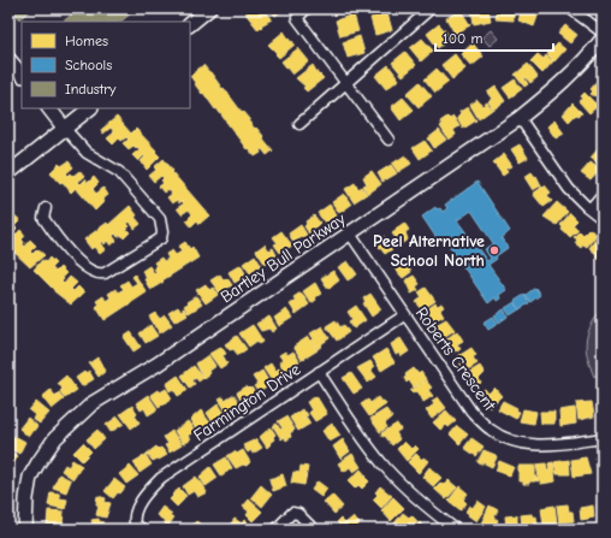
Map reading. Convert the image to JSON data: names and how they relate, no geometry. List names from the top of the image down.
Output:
{
  "streets": {
    "street": ["Bartley Bull Parkway", "Roberts Crescent", "Farmington Drive"]
  },
  "crossings": [
    ["Bartley Bull Parkway", "Roberts Crescent"],
    ["Roberts Crescent", "Farmington Drive"]
  ],
  "places": ["Peel Alternative School North"],
  "legend": ["Homes", "Schools", "Industry"],
  "scale_bar": "100 m"
}
